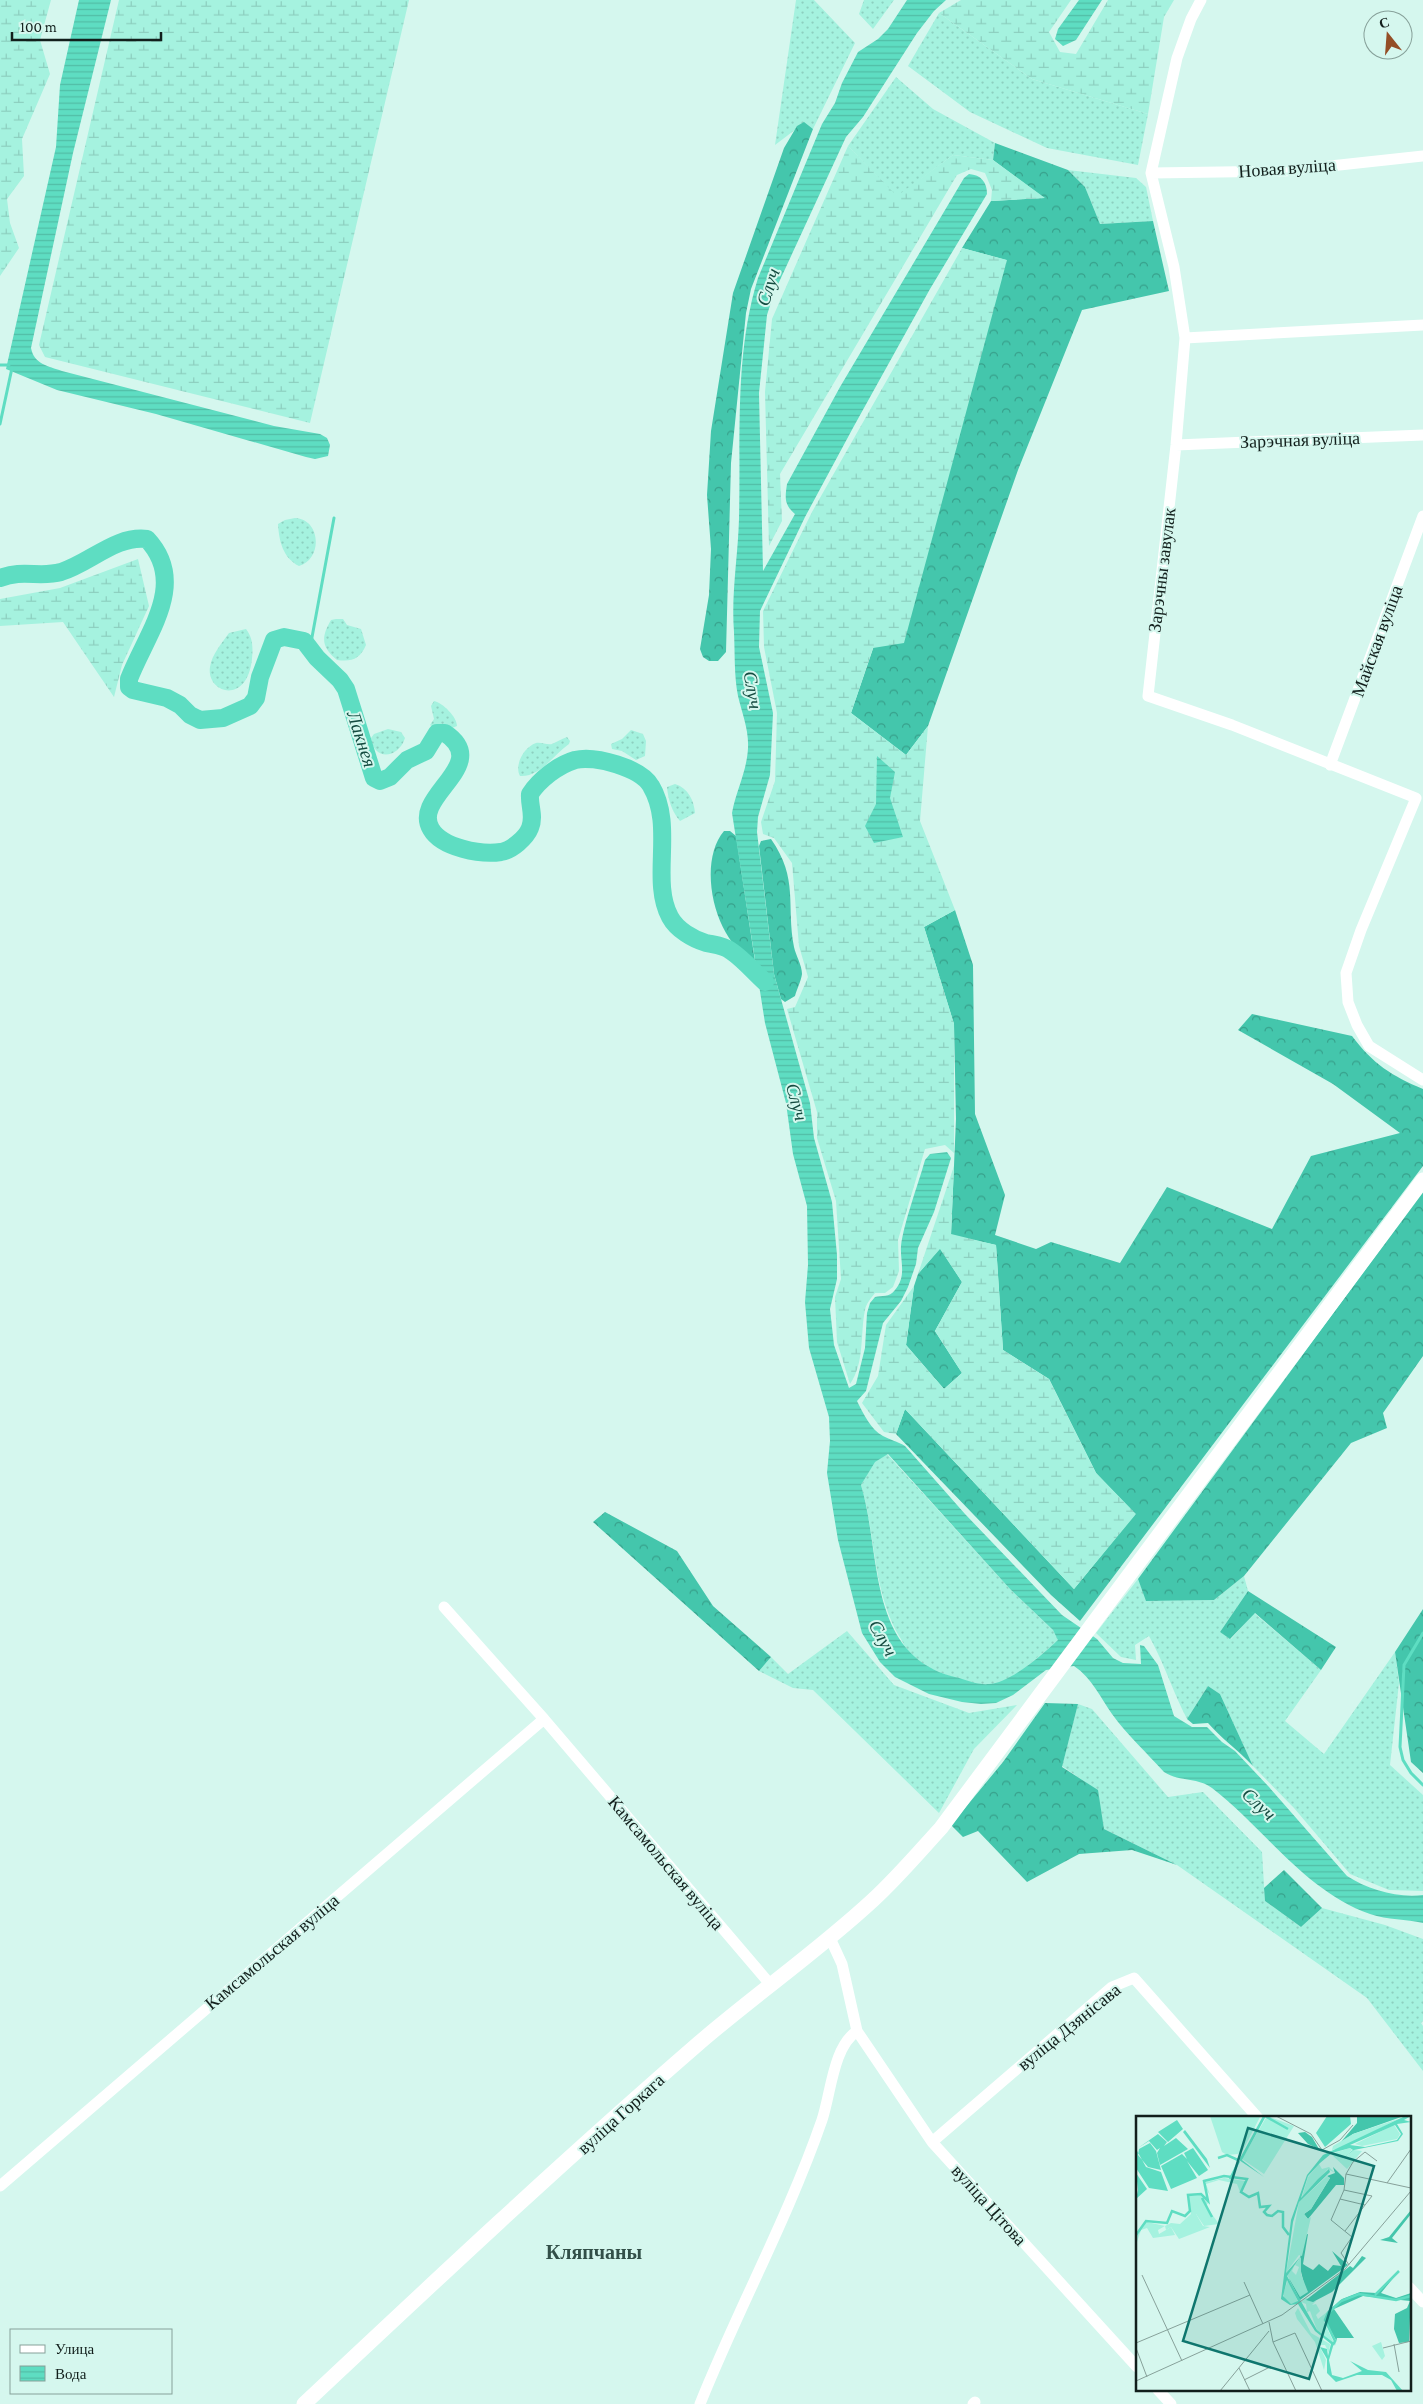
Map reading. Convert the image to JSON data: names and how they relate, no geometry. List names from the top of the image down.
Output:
{
  "streets": {
    "main road": ["вуліца Горкага"],
    "street": [
      "Новая вуліца",
      "Зарэчная вуліца",
      "Зарэчны завулак",
      "Майская вуліца",
      "Камсамольская вуліца",
      "вуліца Дзянісава",
      "вуліца Цітова"
    ]
  },
  "crossings": [
    ["Новая вуліца", "Зарэчны завулак"],
    ["Зарэчная вуліца", "Зарэчны завулак"],
    ["Зарэчны завулак", "Майская вуліца"],
    ["Камсамольская вуліца", "вуліца Горкага"],
    ["вуліца Дзянісава", "вуліца Цітова"],
    ["вуліца Горкага", "вуліца Цітова"]
  ],
  "districts": ["Кляпчаны"],
  "water": ["Случ", "Лакнея"],
  "legend": ["Улица", "Вода"],
  "scale_bar": "100 m",
  "north": "top"
}
